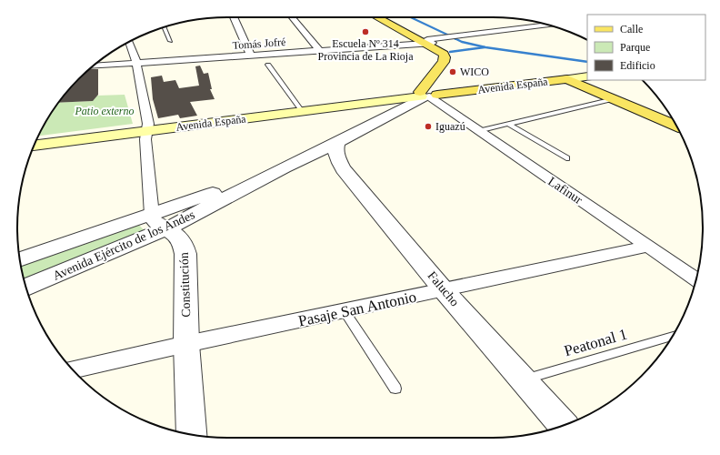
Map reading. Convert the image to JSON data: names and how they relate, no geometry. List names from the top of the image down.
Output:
{
  "streets": {
    "main road": ["Avenida España"],
    "street": [
      "Tomás Jofré",
      "Lafinur",
      "Avenida Ejército de los Andes",
      "Constitución",
      "Falucho",
      "Pasaje San Antonio"
    ],
    "lane": ["Peatonal 1"]
  },
  "crossings": [
    ["Avenida España", "Lafinur"],
    ["Avenida España", "Avenida Ejército de los Andes"],
    ["Lafinur", "Avenida Ejército de los Andes"],
    ["Lafinur", "Pasaje San Antonio"],
    ["Avenida Ejército de los Andes", "Constitución"],
    ["Avenida Ejército de los Andes", "Falucho"],
    ["Constitución", "Pasaje San Antonio"],
    ["Falucho", "Pasaje San Antonio"],
    ["Falucho", "Peatonal 1"]
  ],
  "parks": ["Patio externo"],
  "places": ["Escuela Nº 314 Provincia de La Rioja", "WICO", "Iguazú"],
  "legend": ["Calle", "Parque", "Edificio"]
}
